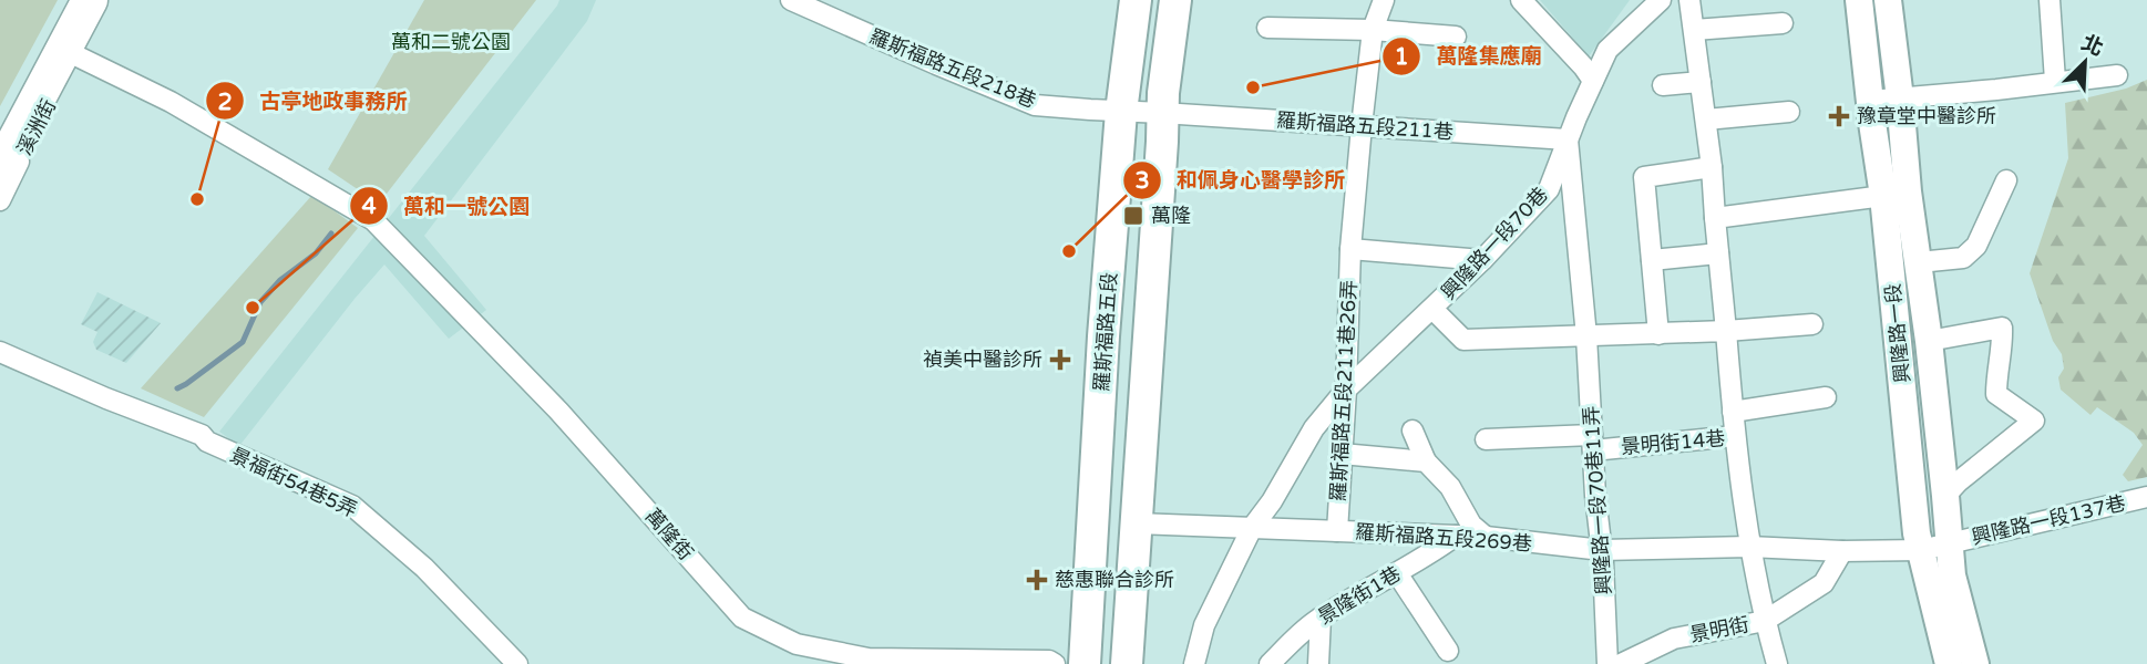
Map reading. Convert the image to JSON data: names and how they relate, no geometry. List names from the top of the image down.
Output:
{
  "streets": {
    "main road": ["羅斯福路五段", "興隆路一段"],
    "street": [
      "羅斯福路五段218巷",
      "羅斯福路五段211巷",
      "溪洲街",
      "興隆路一段70巷",
      "羅斯福路五段211巷26弄",
      "景明街14巷",
      "景福街54巷5弄",
      "興隆路一段70巷11弄",
      "興隆路一段137巷",
      "萬隆街",
      "羅斯福路五段269巷",
      "景隆街1巷",
      "景明街"
    ]
  },
  "crossings": [
    ["羅斯福路五段218巷", "羅斯福路五段211巷"],
    ["羅斯福路五段218巷", "羅斯福路五段"],
    ["羅斯福路五段211巷", "興隆路一段70巷"],
    ["羅斯福路五段211巷", "羅斯福路五段211巷26弄"],
    ["羅斯福路五段211巷", "興隆路一段70巷11弄"],
    ["溪洲街", "萬隆街"],
    ["興隆路一段70巷", "羅斯福路五段211巷26弄"],
    ["興隆路一段70巷", "興隆路一段70巷11弄"],
    ["興隆路一段70巷", "羅斯福路五段269巷"],
    ["興隆路一段", "興隆路一段137巷"],
    ["羅斯福路五段211巷26弄", "羅斯福路五段269巷"],
    ["景明街14巷", "興隆路一段70巷11弄"],
    ["景明街14巷", "羅斯福路五段269巷"],
    ["景明街14巷", "景明街"],
    ["興隆路一段70巷11弄", "羅斯福路五段269巷"],
    ["羅斯福路五段269巷", "景隆街1巷"]
  ],
  "parks": ["萬和二號公園"],
  "places": {
    "other": [
      "萬隆集應廟",
      "古亭地政事務所",
      "和佩身心醫學診所",
      "萬和一號公園"
    ],
    "health": ["豫章堂中醫診所", "禎美中醫診所", "慈惠聯合診所"],
    "transit": ["萬隆"]
  },
  "north": "top right"
}
